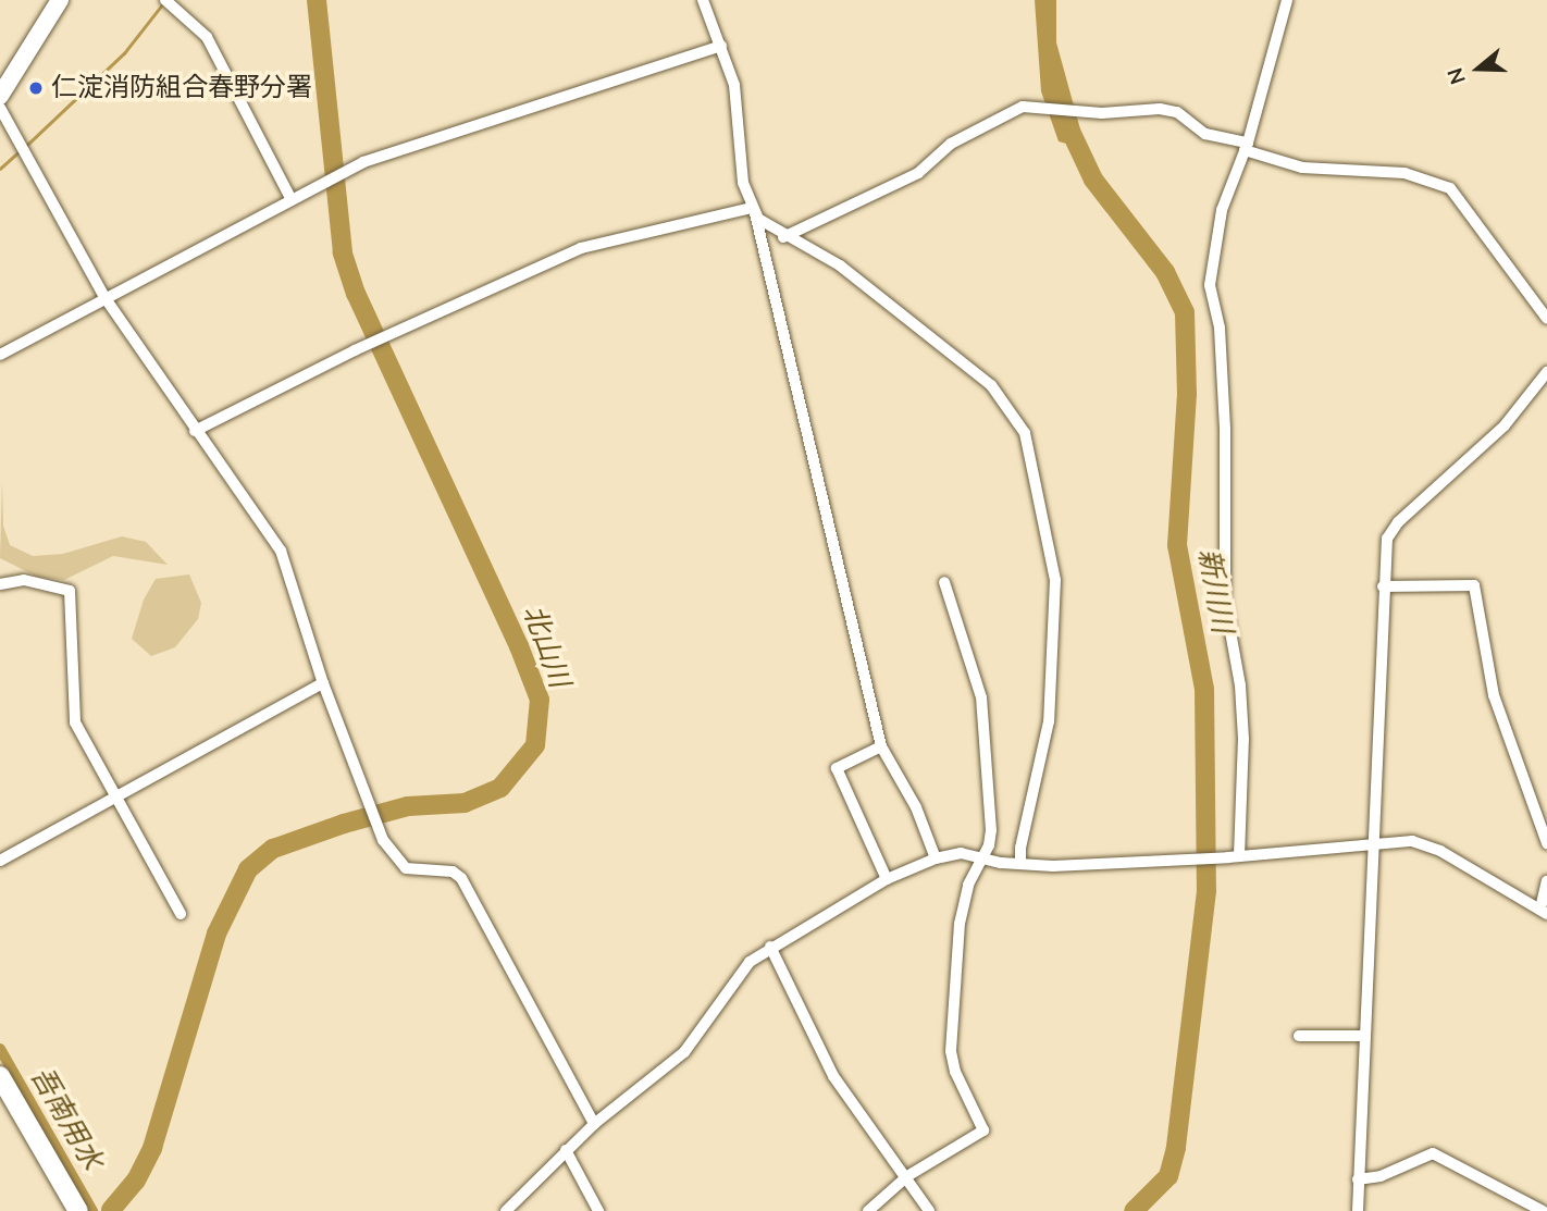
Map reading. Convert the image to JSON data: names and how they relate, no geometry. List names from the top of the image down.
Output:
{
  "water": ["新川川", "北山川", "吾南用水"],
  "places": ["仁淀消防組合春野分署"],
  "north": "left"
}
